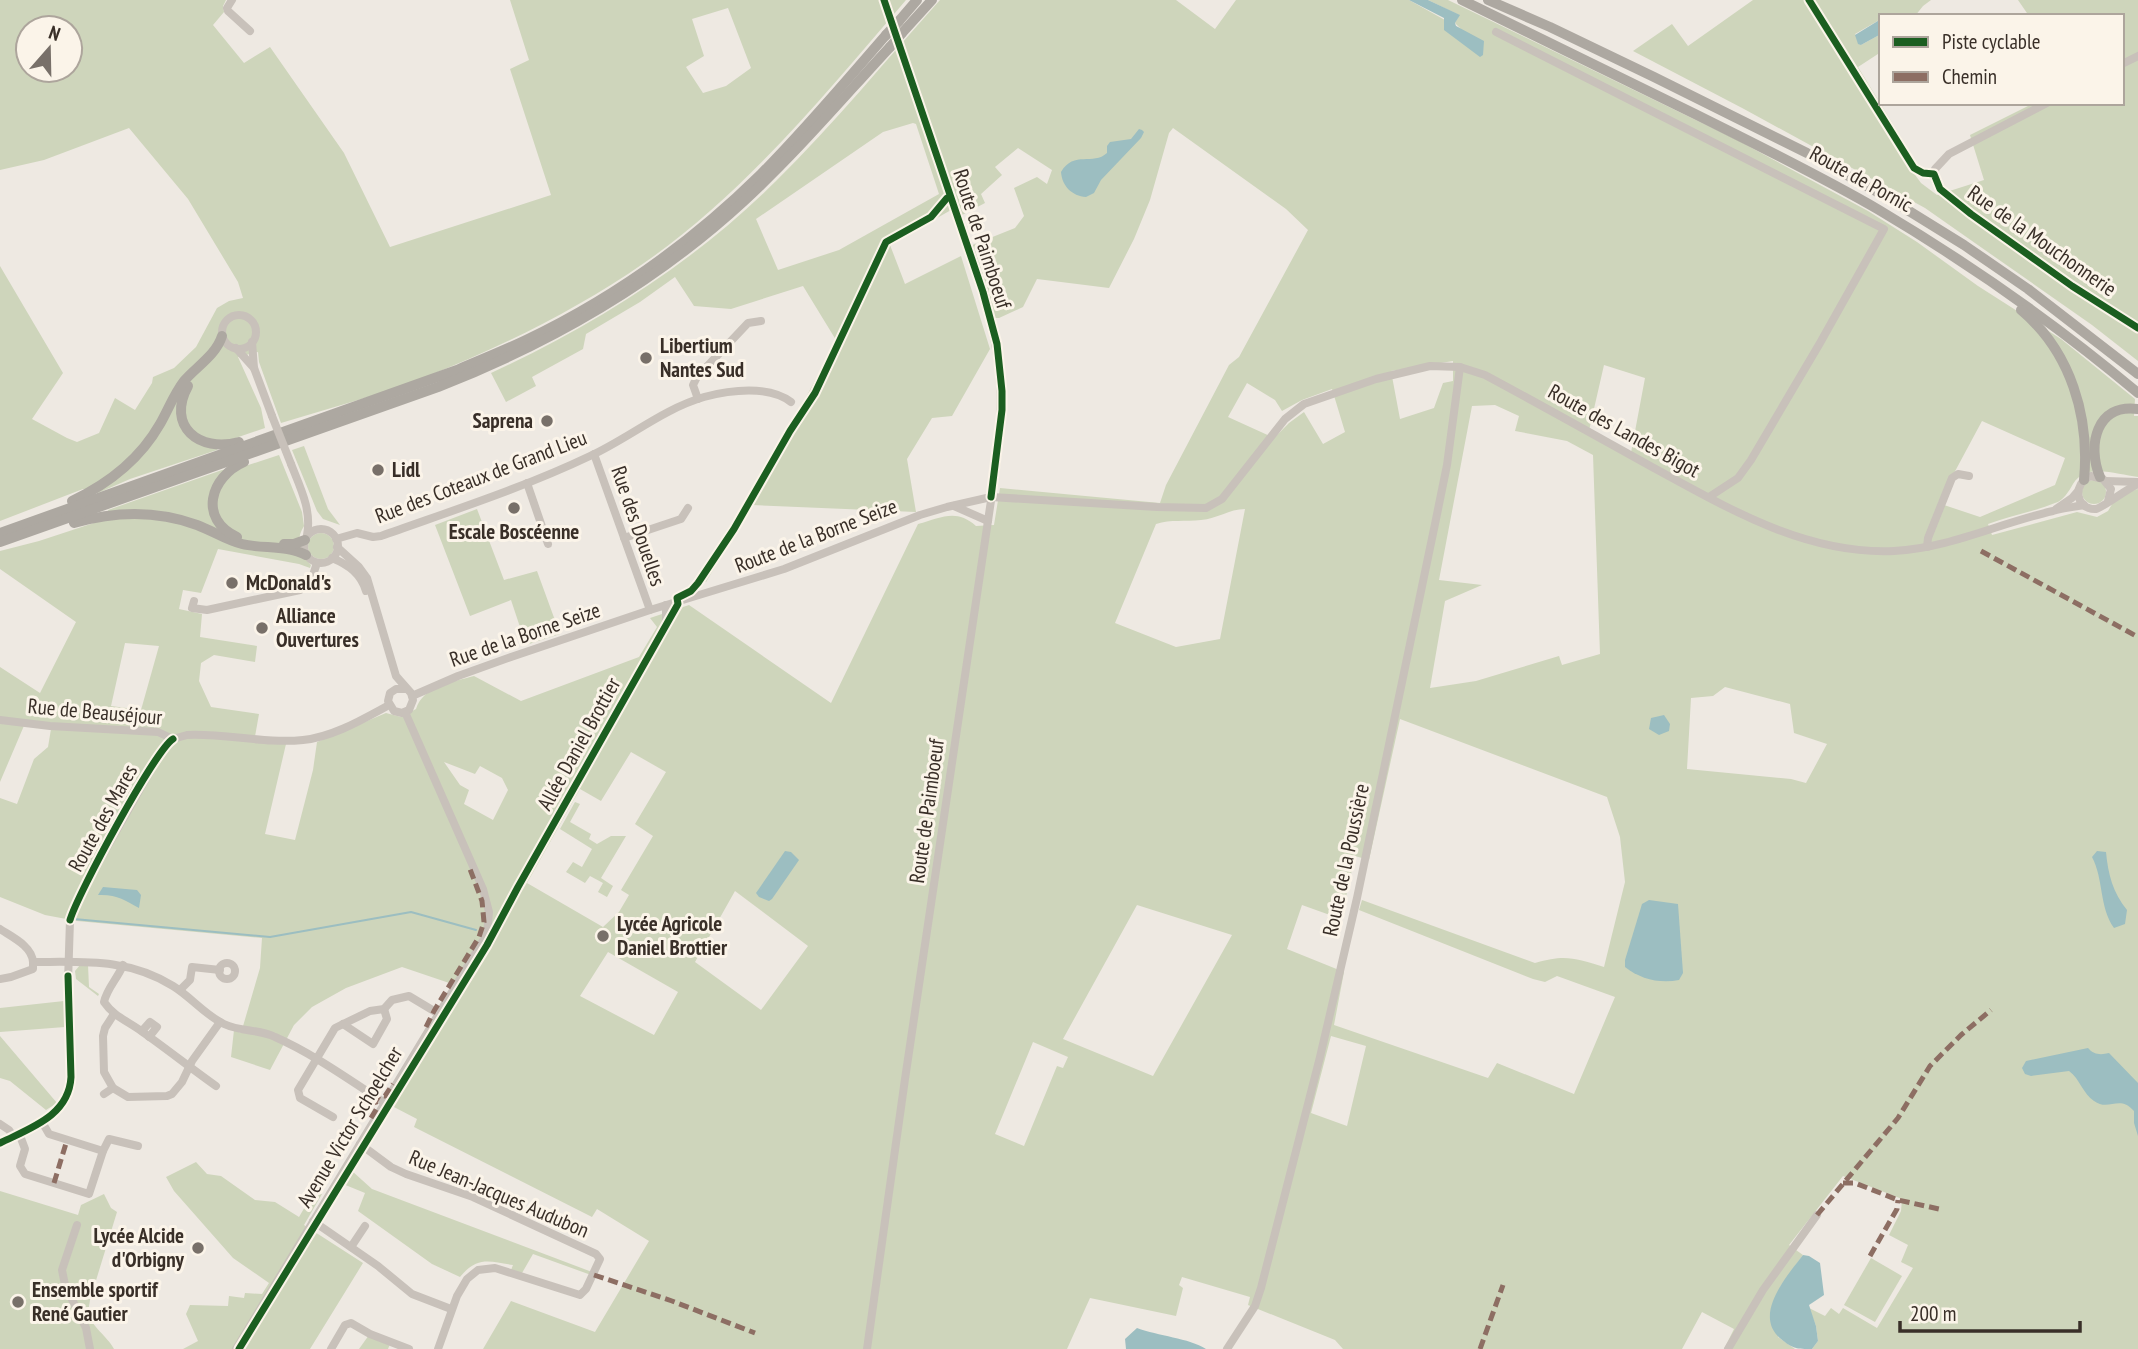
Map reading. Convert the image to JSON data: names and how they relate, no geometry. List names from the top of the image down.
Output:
{
  "streets": {
    "highway": ["Route de Pornic"],
    "street": [
      "Route de Paimboeuf",
      "Rue de la Mouchonnerie",
      "Route des Landes Bigot",
      "Rue des Coteaux de Grand Lieu",
      "Rue des Douelles",
      "Route de la Borne Seize",
      "Rue de la Borne Seize",
      "Rue de Beauséjour",
      "Allée Daniel Brottier",
      "Route des Mares",
      "Route de la Poussière",
      "Avenue Victor Schoelcher",
      "Rue Jean-Jacques Audubon"
    ]
  },
  "crossings": [
    ["Route de Paimboeuf", "Route des Landes Bigot"],
    ["Route des Landes Bigot", "Route de la Poussière"],
    ["Rue des Coteaux de Grand Lieu", "Rue des Douelles"],
    ["Rue des Douelles", "Route de la Borne Seize"],
    ["Rue des Douelles", "Rue de la Borne Seize"],
    ["Route de la Borne Seize", "Rue de la Borne Seize"],
    ["Route de la Borne Seize", "Allée Daniel Brottier"],
    ["Rue de la Borne Seize", "Rue de Beauséjour"],
    ["Rue de la Borne Seize", "Avenue Victor Schoelcher"],
    ["Rue de Beauséjour", "Route des Mares"],
    ["Rue de Beauséjour", "Avenue Victor Schoelcher"],
    ["Avenue Victor Schoelcher", "Rue Jean-Jacques Audubon"]
  ],
  "places": [
    "Libertium Nantes Sud",
    "Saprena",
    "Lidl",
    "Escale Boscéenne",
    "McDonald's",
    "Alliance Ouvertures",
    "Lycée Agricole Daniel Brottier",
    "Lycée Alcide d'Orbigny",
    "Ensemble sportif René Gautier"
  ],
  "legend": ["Piste cyclable", "Chemin"],
  "scale_bar": "200 m",
  "north": "top"
}
